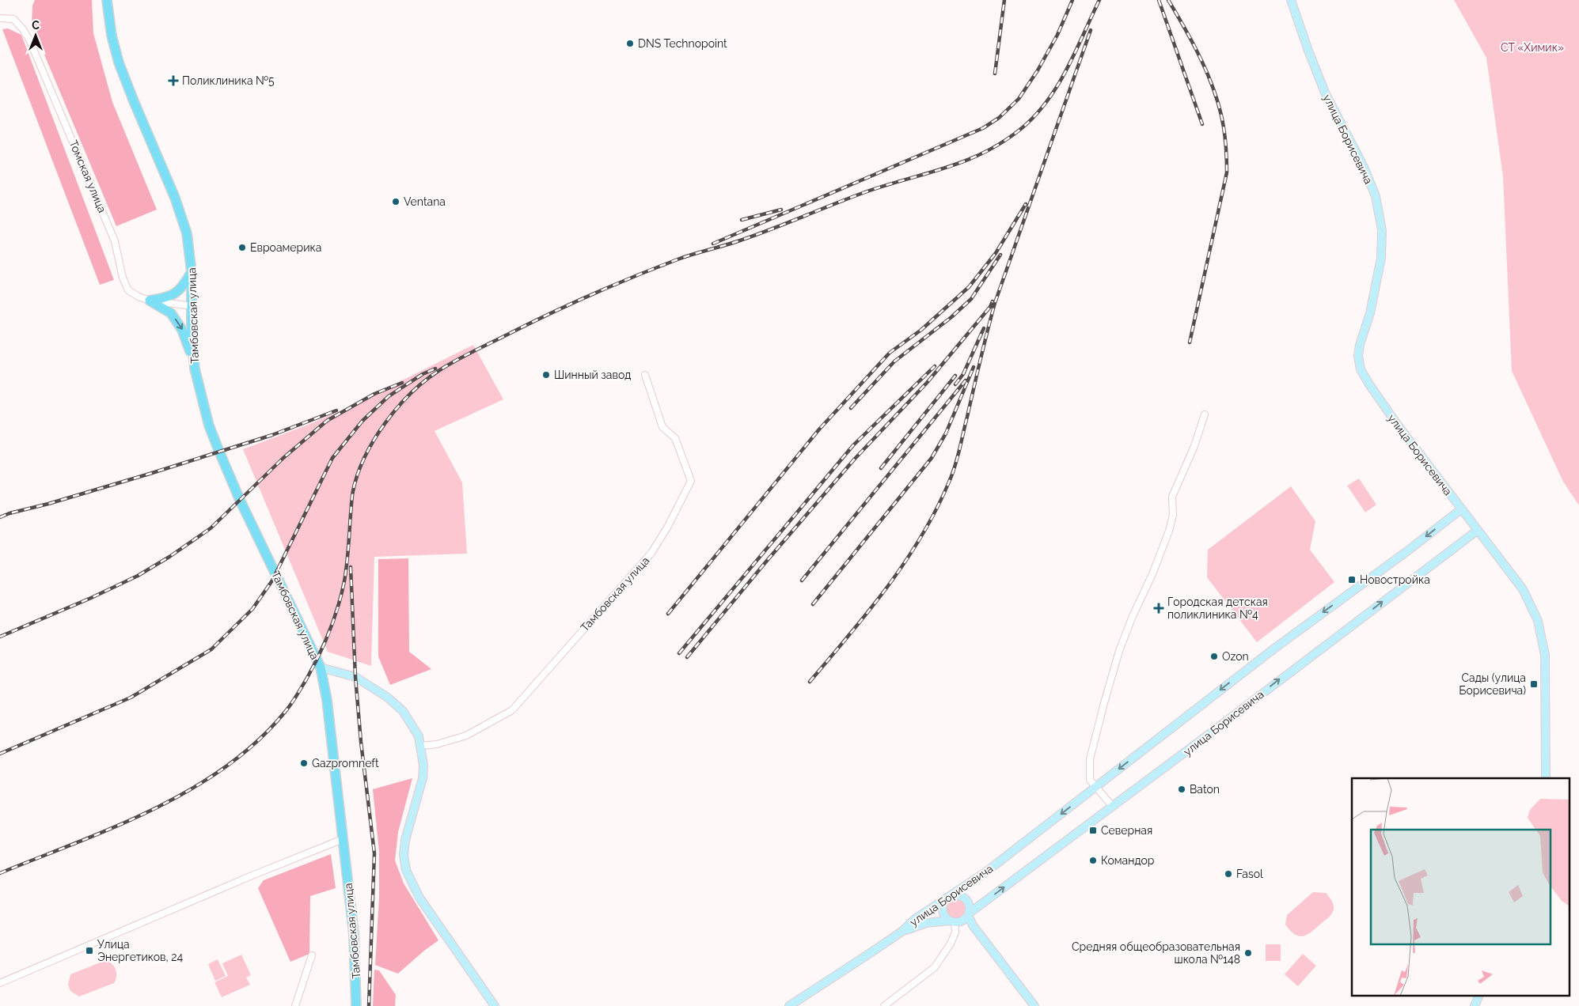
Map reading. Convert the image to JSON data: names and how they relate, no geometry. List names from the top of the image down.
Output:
{
  "streets": {
    "main road": ["Тамбовская улица"],
    "street": ["улица Борисевича", "Томская улица"]
  },
  "crossings": [
    ["Томская улица", "Тамбовская улица"]
  ],
  "parks": ["СТ «Химик»"],
  "places": {
    "other": [
      "DNS Technopoint",
      "Ventana",
      "Евроамерика",
      "Шинный завод",
      "Ozon",
      "Gazpromneft",
      "Baton",
      "Командор",
      "Fasol",
      "Средняя общеобразовательная школа №148"
    ],
    "health": ["Поликлиника №5", "Городская детская поликлиника №4"],
    "transit": [
      "Новостройка",
      "Сады (улица Борисевича)",
      "Северная",
      "Улица Энергетиков, 24"
    ]
  },
  "north": "top"
}
